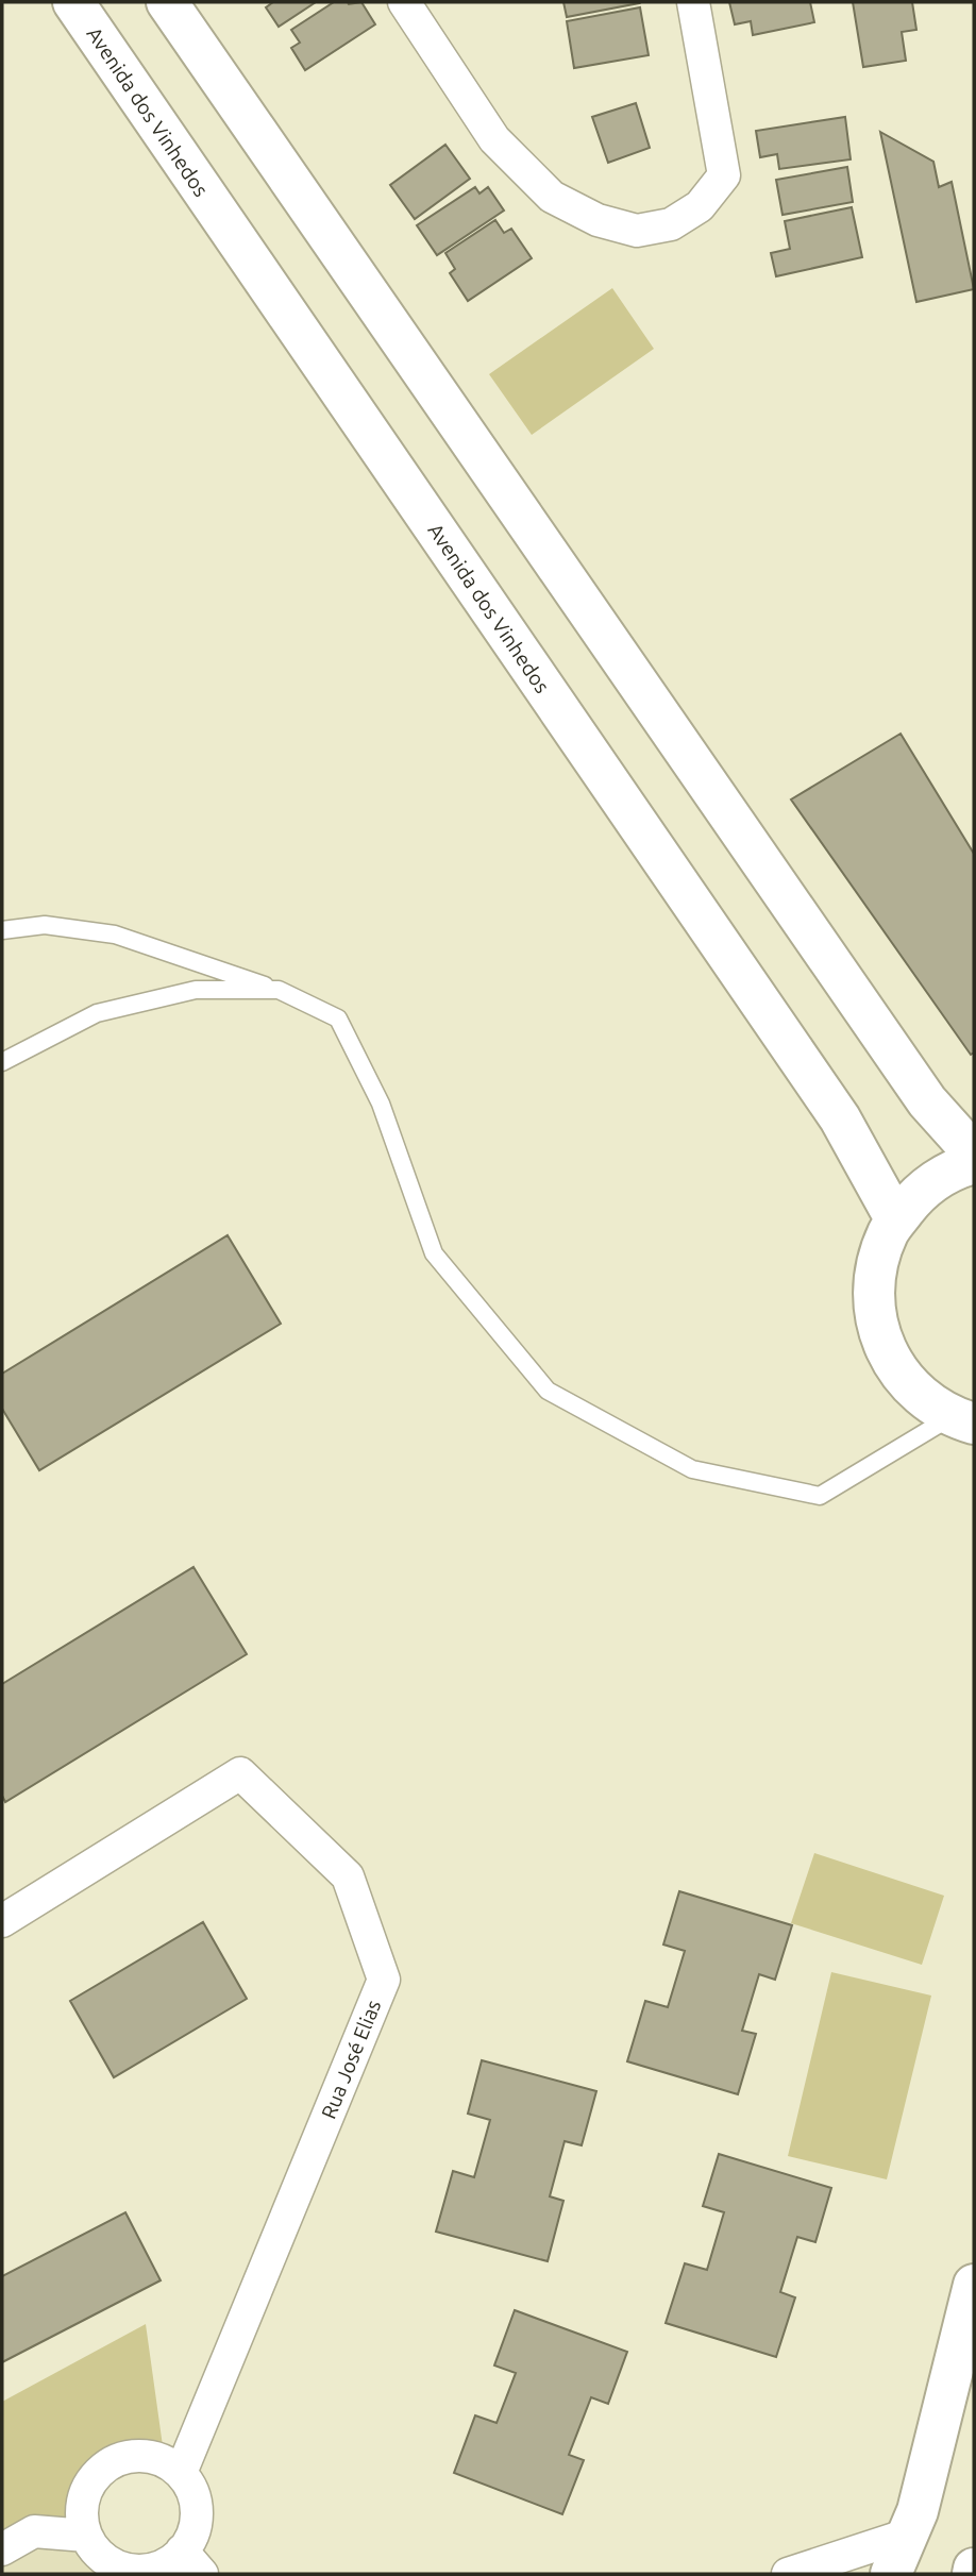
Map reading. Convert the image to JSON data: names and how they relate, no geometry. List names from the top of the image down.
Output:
{
  "streets": {
    "main road": ["Avenida dos Vinhedos"],
    "street": ["Rua José Elias"]
  }
}
